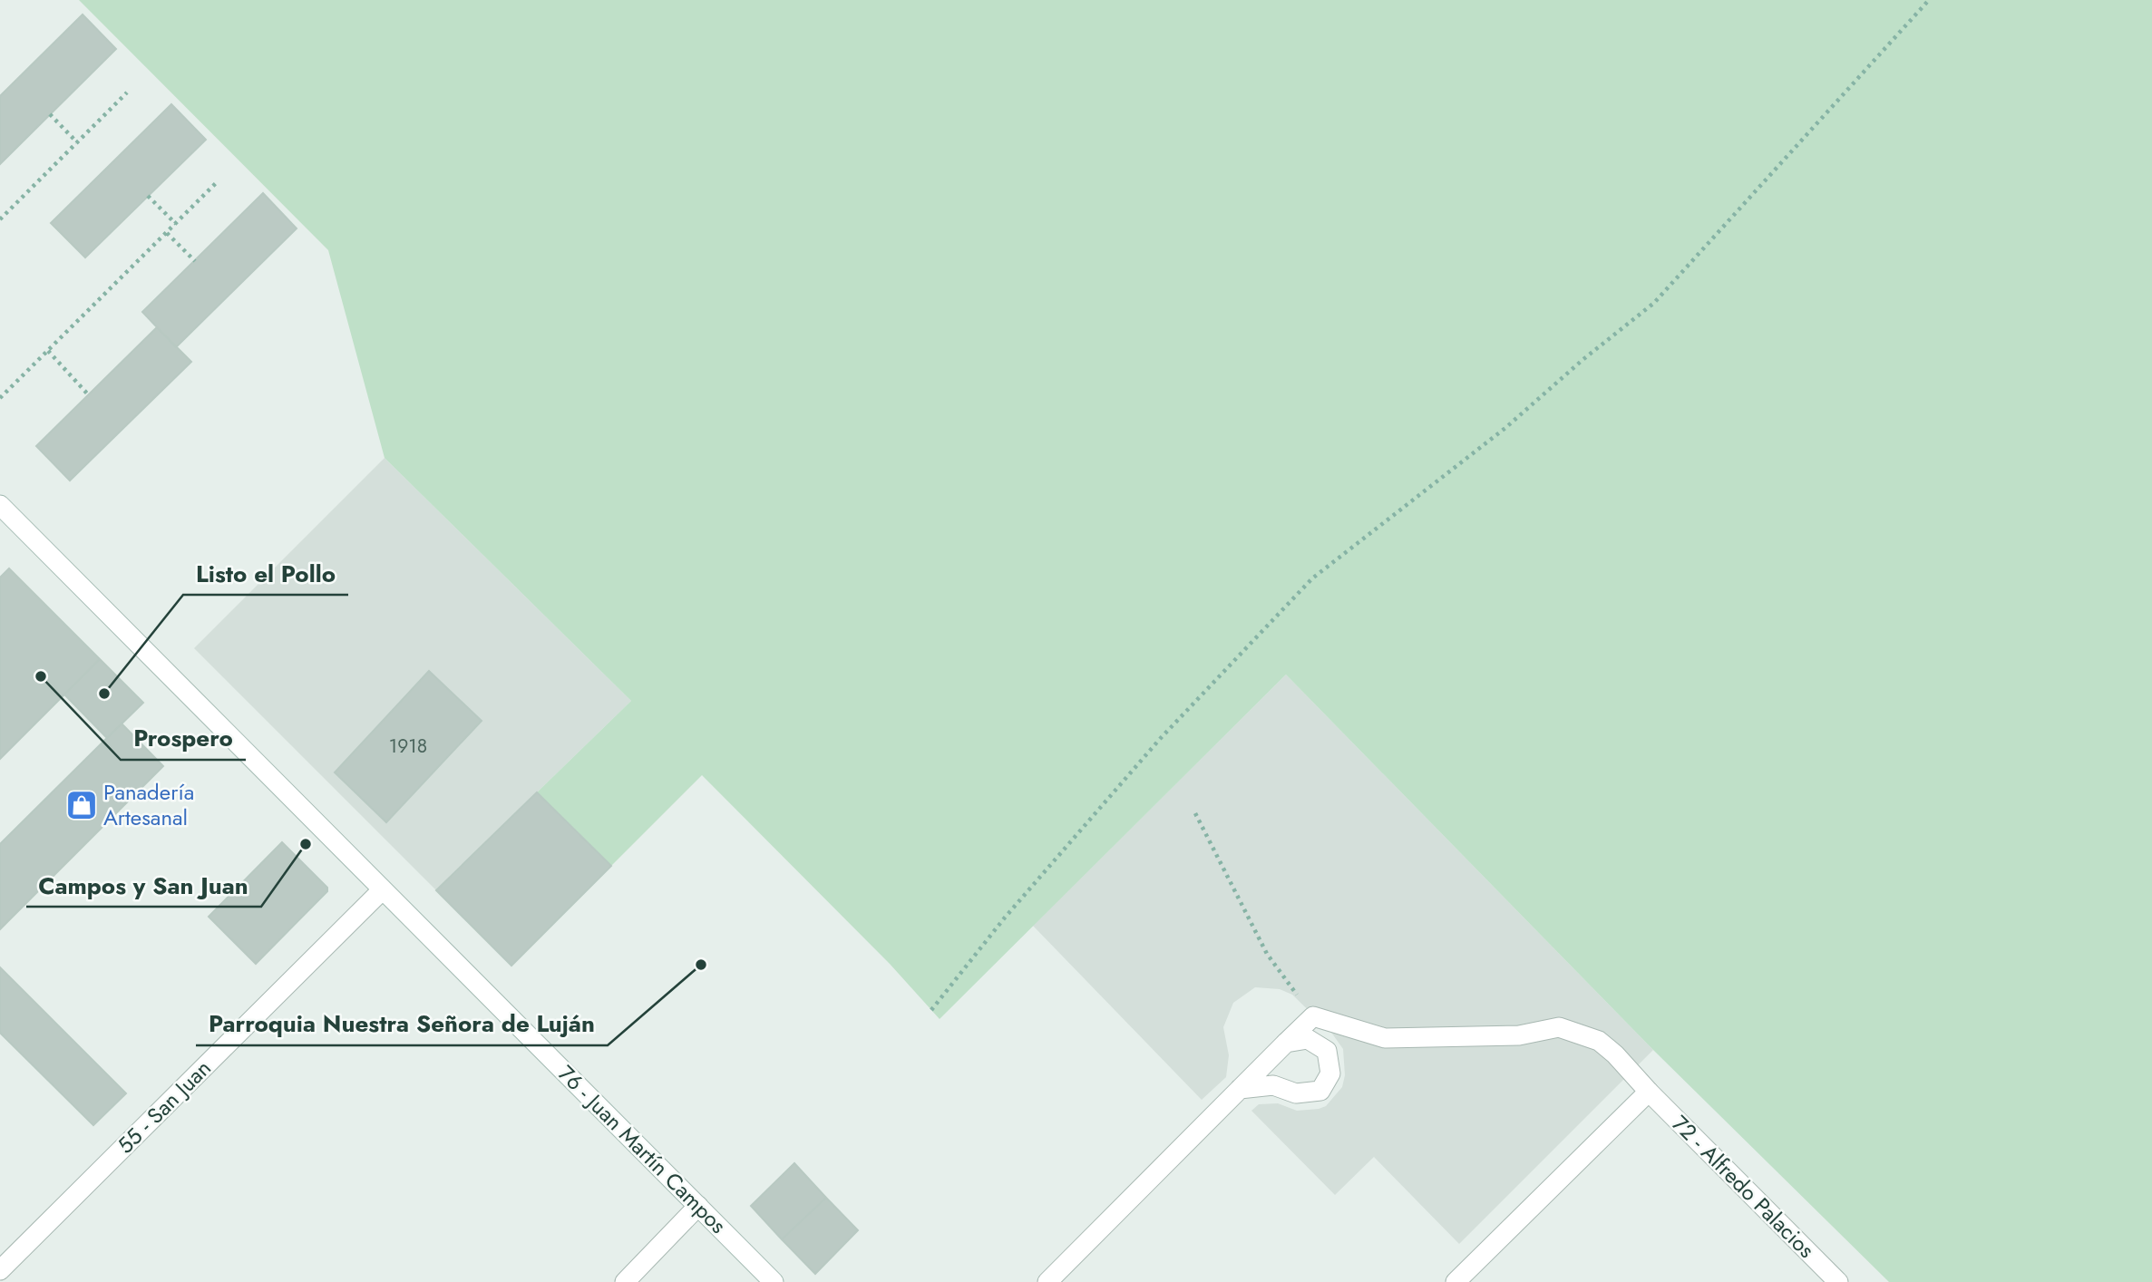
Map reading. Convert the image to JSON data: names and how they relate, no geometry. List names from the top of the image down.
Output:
{
  "streets": {
    "street": ["55 - San Juan", "76 - Juan Martín Campos", "72 - Alfredo Palacios"]
  },
  "crossings": [
    ["55 - San Juan", "76 - Juan Martín Campos"]
  ],
  "places": {
    "other": [
      "Prospero",
      "Listo el Pollo",
      "Campos y San Juan",
      "Parroquia Nuestra Señora de Luján"
    ],
    "shop": ["Panadería Artesanal"]
  },
  "house_numbers": ["1918"]
}
